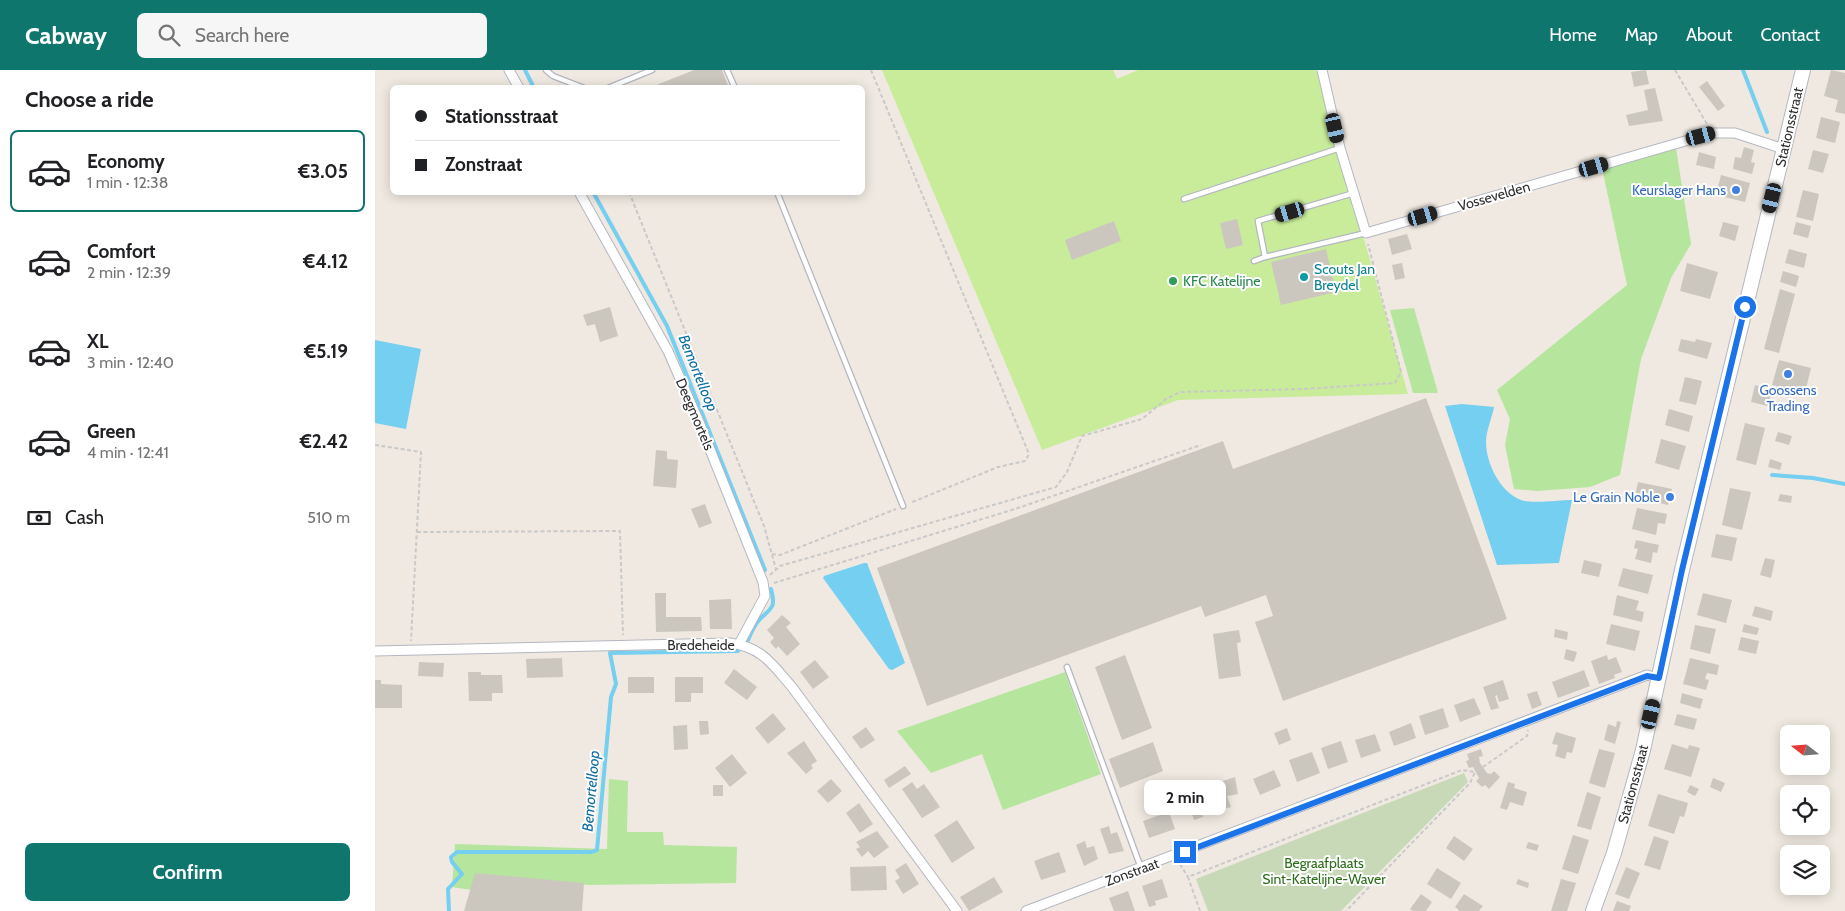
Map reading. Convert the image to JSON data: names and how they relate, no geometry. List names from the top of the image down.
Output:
{
  "streets": {
    "street": [
      "Stationsstraat",
      "Vossevelden",
      "Deegmortels",
      "Bredeheide",
      "Zonstraat"
    ]
  },
  "crossings": [
    ["Stationsstraat", "Vossevelden"],
    ["Stationsstraat", "Zonstraat"]
  ],
  "water": ["Bemortelloop"],
  "parks": ["Begraafplaats Sint-Katelijne-Waver"],
  "places": [
    "Keurslager Hans",
    "Scouts Jan Breydel",
    "KFC Katelijne",
    "Goossens Trading",
    "Le Grain Noble"
  ],
  "north": "left",
  "page": {
    "header": "Cabway",
    "search": "Search here",
    "nav": [
      "Home",
      "Map",
      "About",
      "Contact"
    ],
    "heading": "Choose a ride",
    "banner": ["Stationsstraat", "Zonstraat"],
    "list": [
      {
        "name": "Economy",
        "note": "1 min · 12:38",
        "value": "€3.05"
      },
      {
        "name": "Comfort",
        "note": "2 min · 12:39",
        "value": "€4.12"
      },
      {
        "name": "XL",
        "note": "3 min · 12:40",
        "value": "€5.19"
      },
      {
        "name": "Green",
        "note": "4 min · 12:41",
        "value": "€2.42"
      }
    ],
    "pay": ["Cash", "510 m"],
    "bubble": "2 min",
    "buttons": "Confirm"
  }
}
